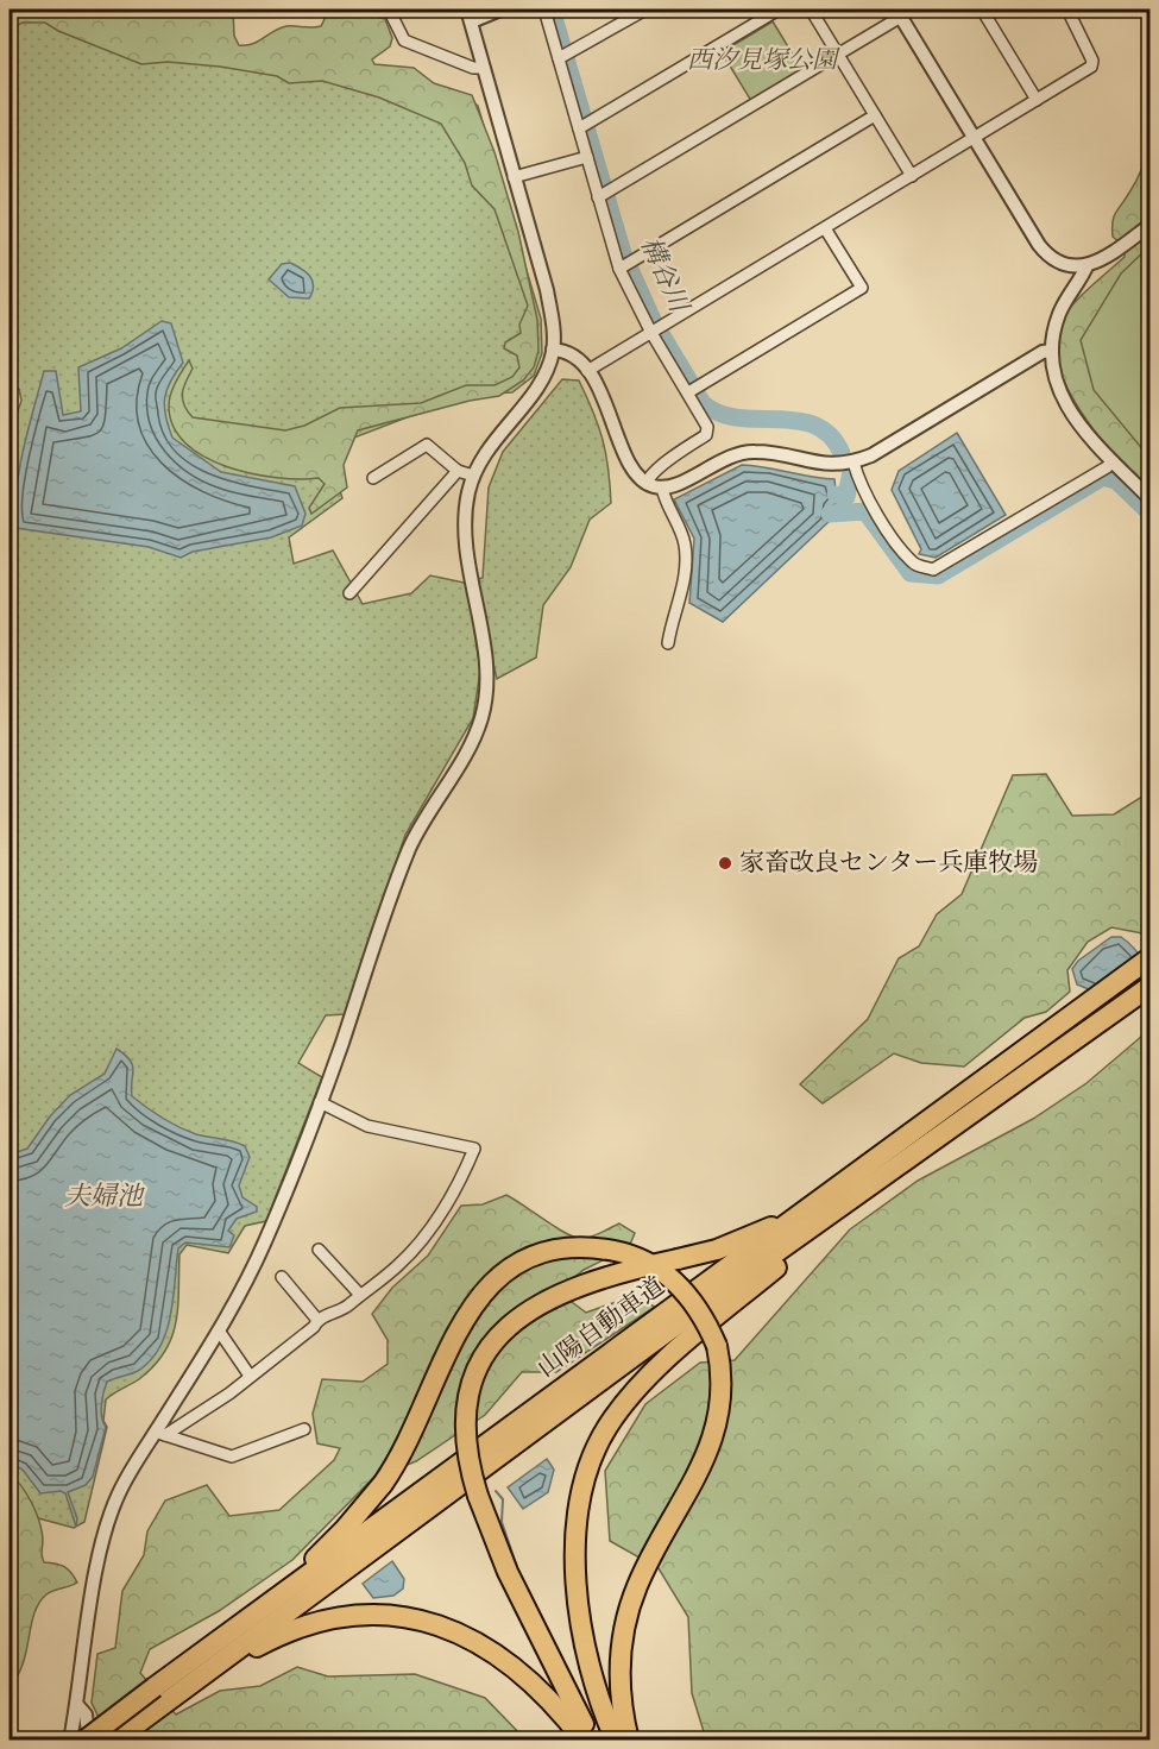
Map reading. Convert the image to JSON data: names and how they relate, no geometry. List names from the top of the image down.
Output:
{
  "streets": {
    "highway": ["山陽自動車道"]
  },
  "water": ["構谷川", "夫婦池"],
  "parks": ["西汐見塚公園"],
  "places": ["家畜改良センター兵庫牧場"]
}
